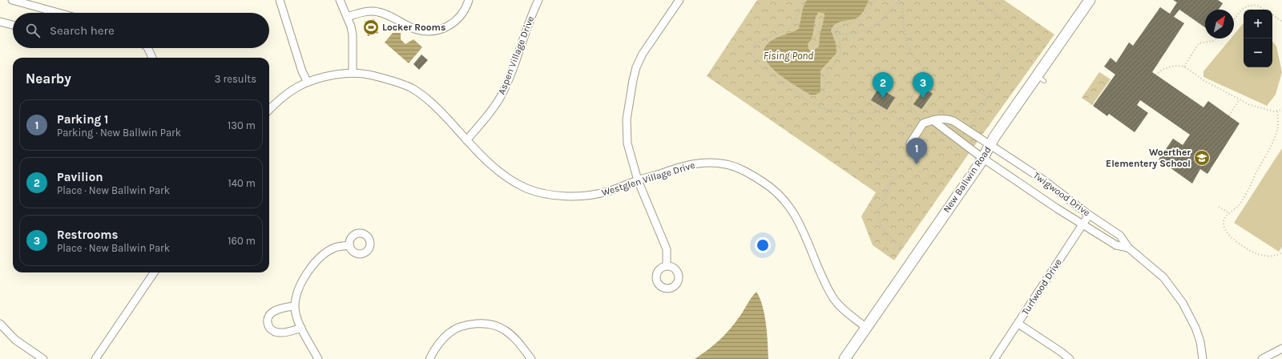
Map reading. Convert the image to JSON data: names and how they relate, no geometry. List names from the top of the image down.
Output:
{
  "streets": {
    "main road": ["New Ballwin Road"],
    "street": [
      "Aspen Village Drive",
      "Westglen Village Drive",
      "Twigwood Drive",
      "Turfwood Drive"
    ]
  },
  "crossings": [
    ["Aspen Village Drive", "Westglen Village Drive"],
    ["Westglen Village Drive", "New Ballwin Road"],
    ["New Ballwin Road", "Twigwood Drive"],
    ["Twigwood Drive", "Turfwood Drive"]
  ],
  "water": ["Fising Pond"],
  "places": {
    "sports": ["Locker Rooms"],
    "school or university": ["Woerther Elementery School"]
  },
  "north": "top right",
  "page": {
    "map_buttons": ["+", "−"],
    "search": "Search here",
    "heading": ["Nearby", "3 results"],
    "pins": ["2", "3", "1"],
    "list": [
      {
        "mark": "1",
        "name": "Parking 1",
        "note": "Parking · New Ballwin Park",
        "value": "130 m"
      },
      {
        "mark": "2",
        "name": "Pavilion",
        "note": "Place · New Ballwin Park",
        "value": "140 m"
      },
      {
        "mark": "3",
        "name": "Restrooms",
        "note": "Place · New Ballwin Park",
        "value": "160 m"
      }
    ]
  }
}
